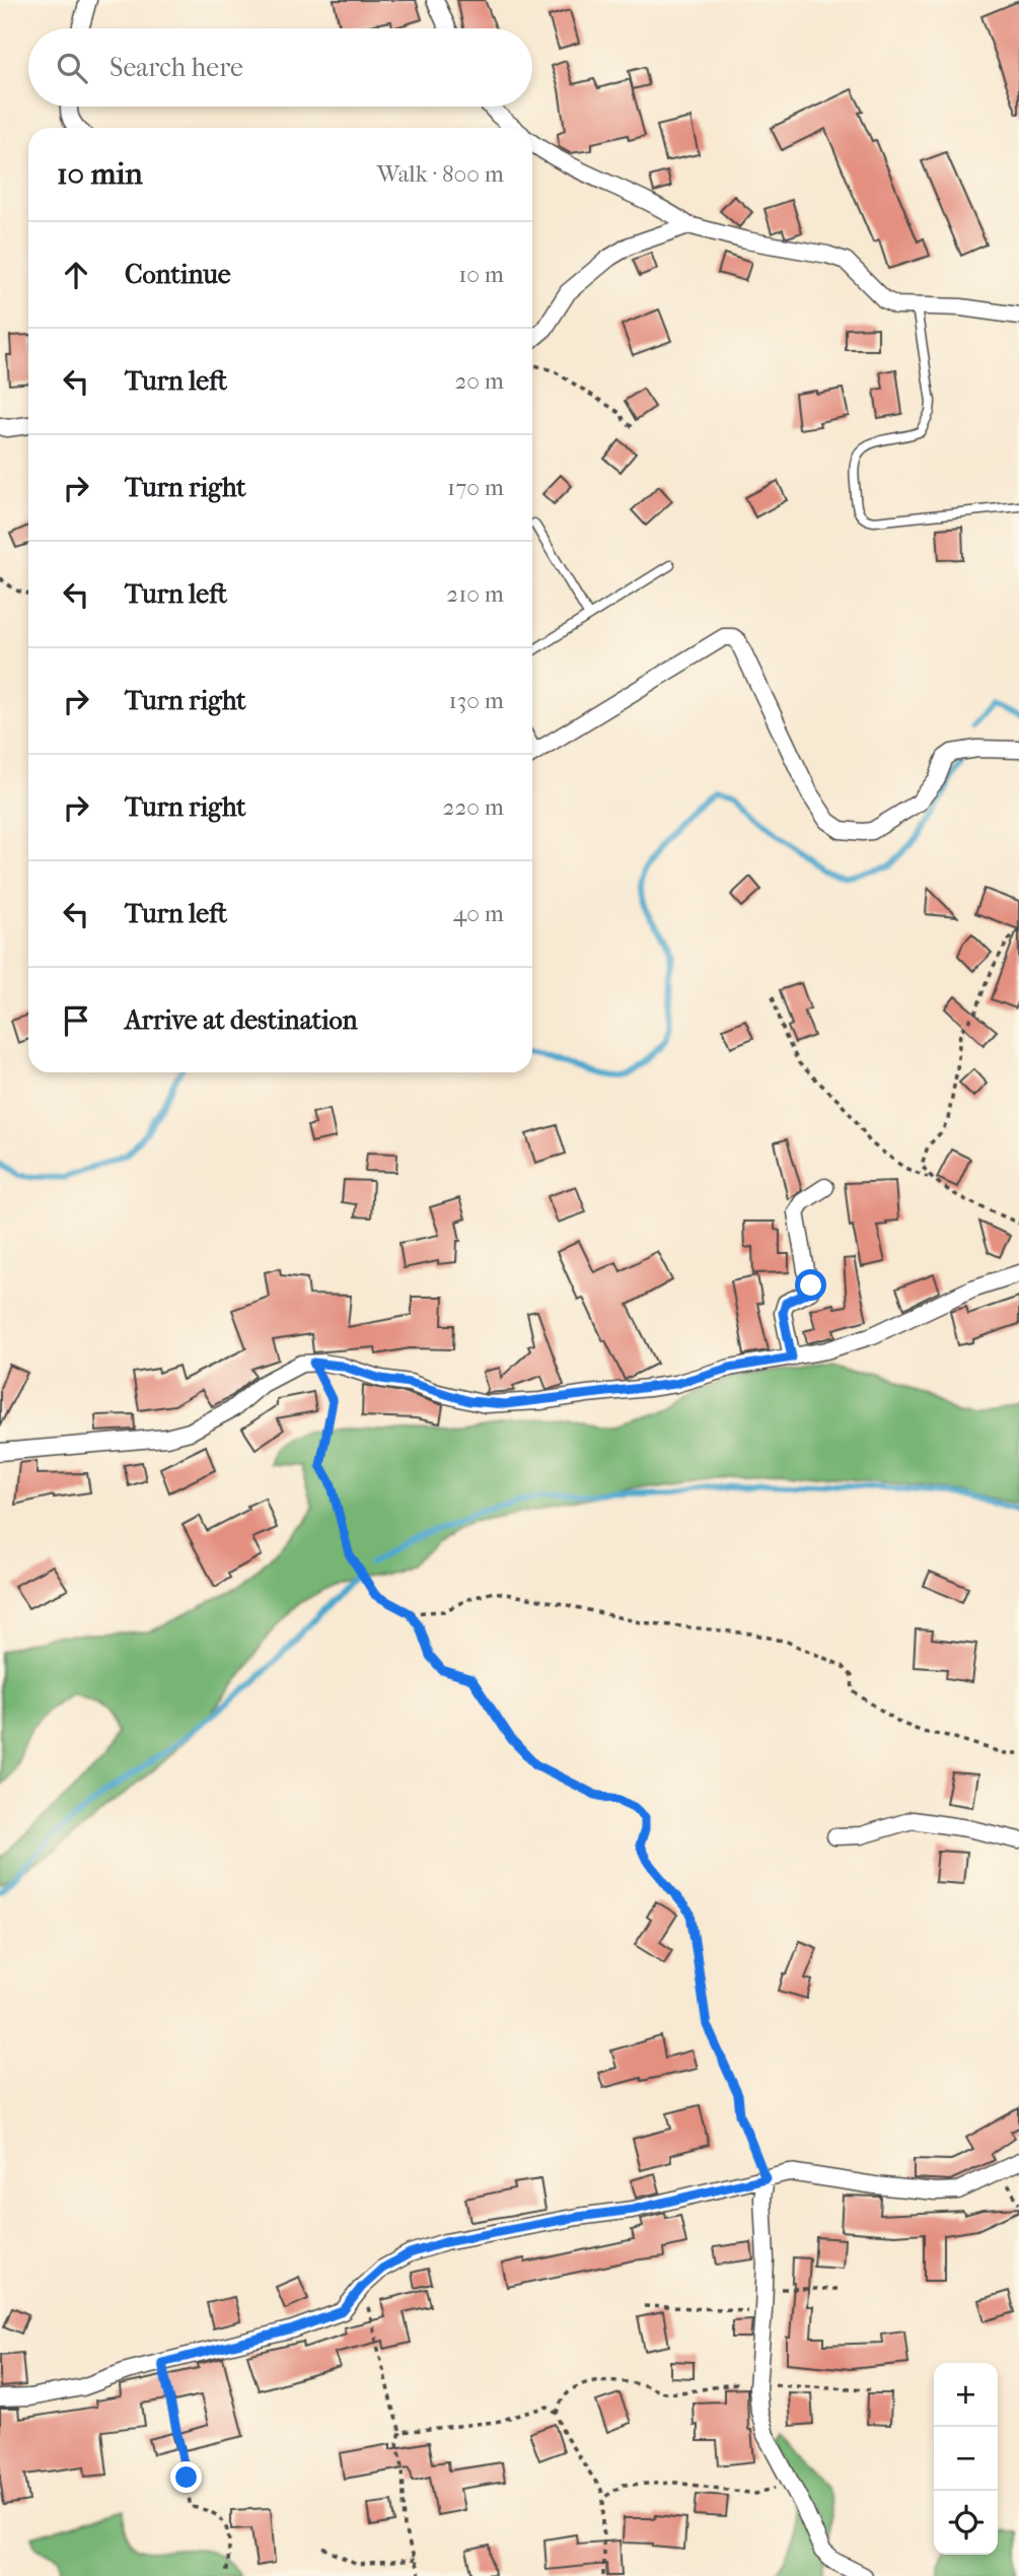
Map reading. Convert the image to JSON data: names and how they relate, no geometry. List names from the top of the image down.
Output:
{
  "page": {
    "search": "Search here",
    "heading": ["10 min", "Walk · 800 m"],
    "list": [
      ["Continue", "10 m"],
      ["Turn left", "20 m"],
      ["Turn right", "170 m"],
      ["Turn left", "210 m"],
      ["Turn right", "130 m"],
      ["Turn right", "220 m"],
      ["Turn left", "40 m"],
      "Arrive at destination"
    ],
    "map_buttons": ["+", "−"]
  }
}
